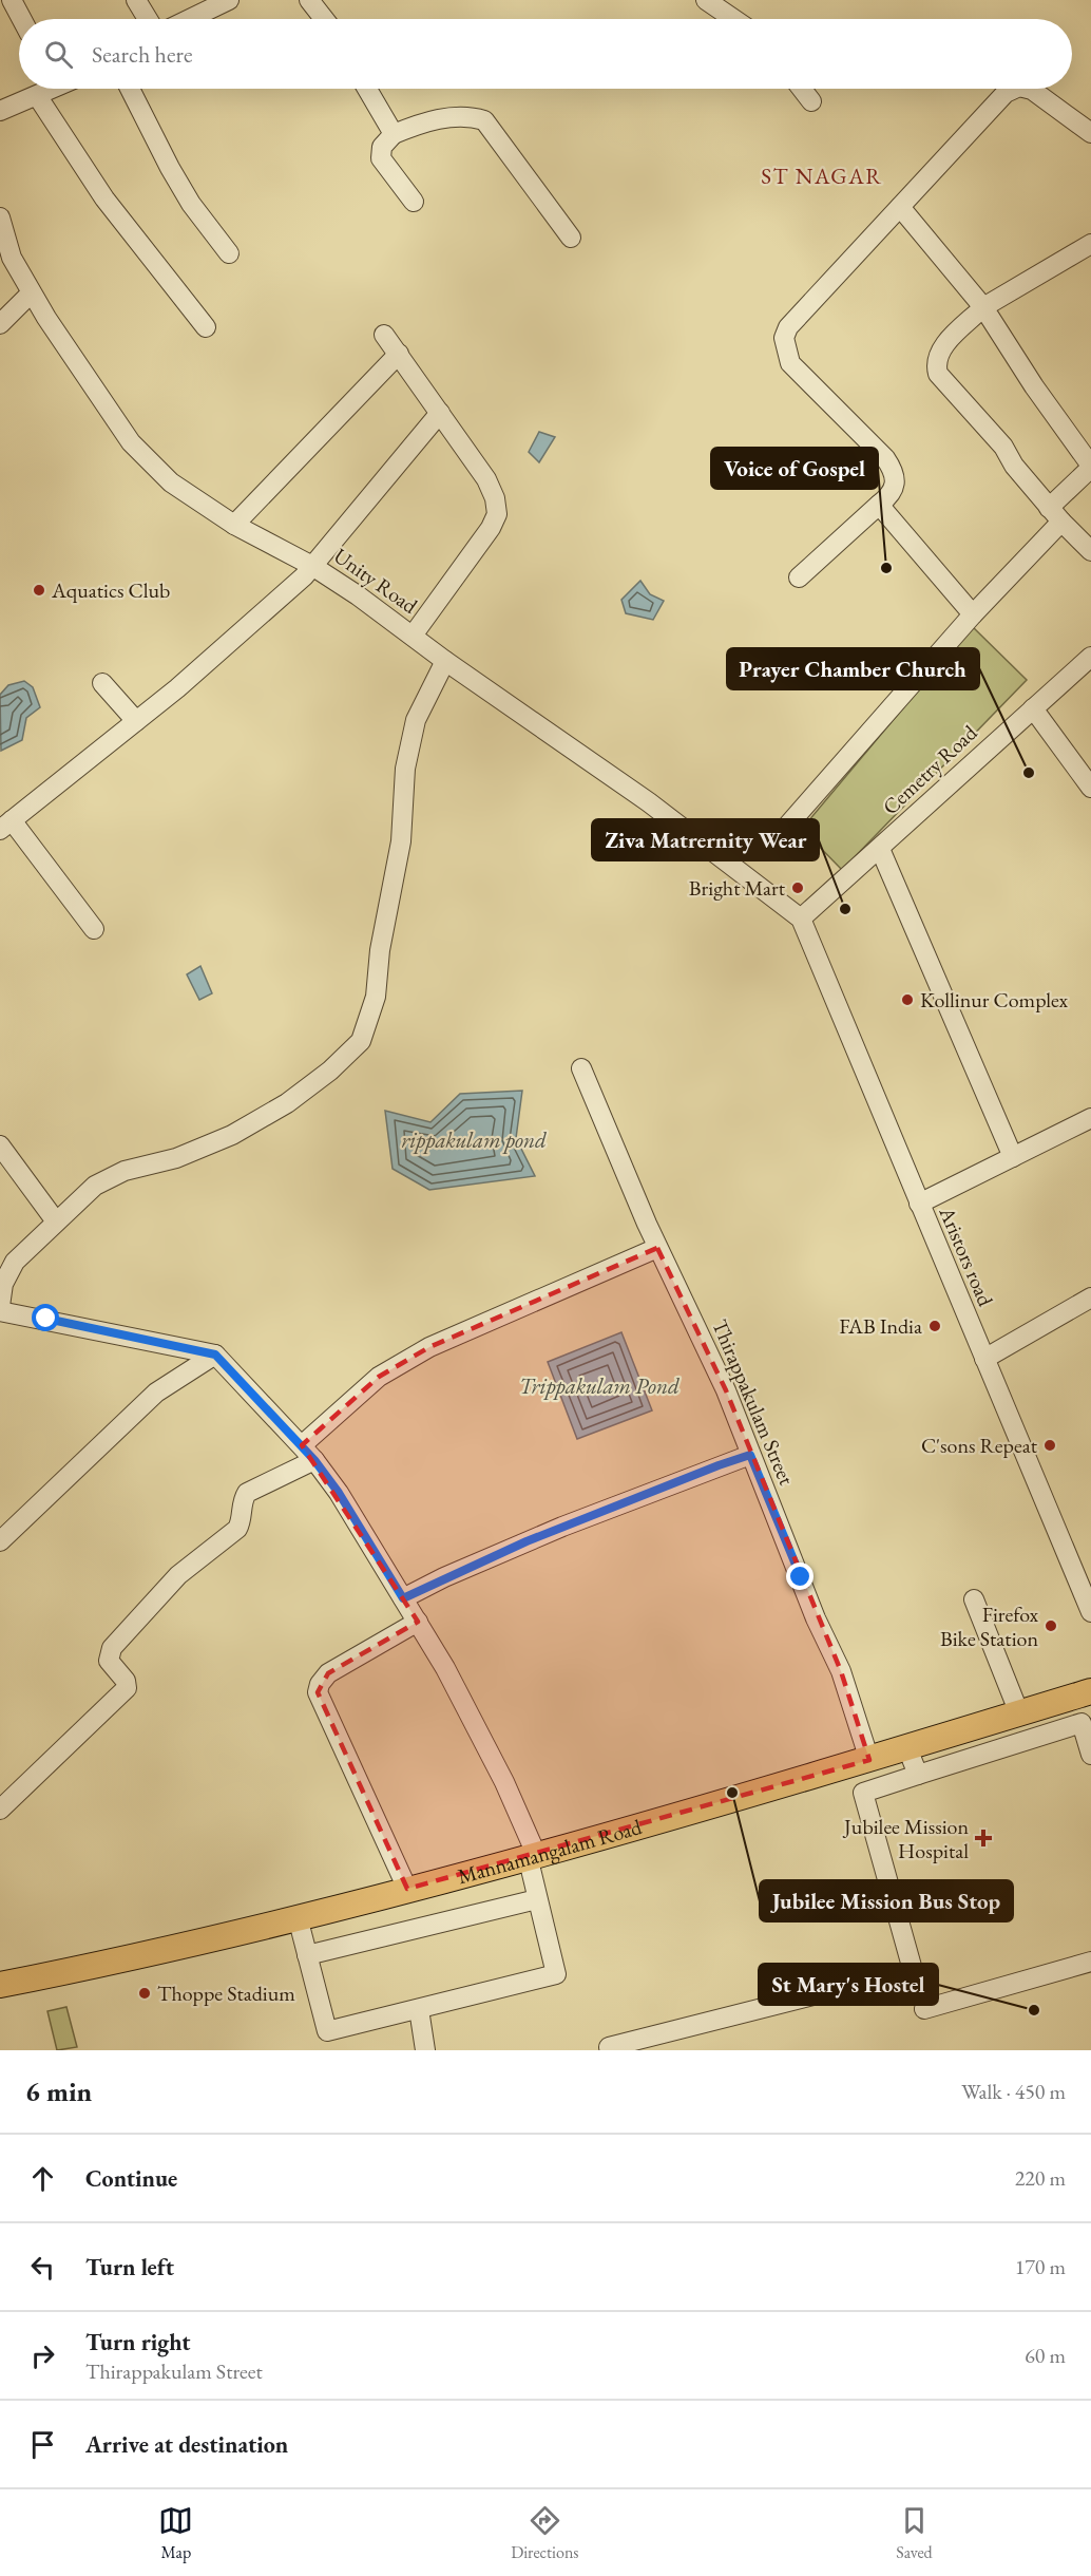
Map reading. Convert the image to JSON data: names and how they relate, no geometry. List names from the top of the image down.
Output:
{
  "streets": {
    "main road": ["Mannamangalam Road"],
    "street": [
      "Unity Road",
      "Cemetry Road",
      "Aristors road",
      "Thirappakulam Street"
    ]
  },
  "crossings": [
    ["Unity Road", "Cemetry Road"],
    ["Unity Road", "Aristors road"],
    ["Cemetry Road", "Aristors road"],
    ["Thirappakulam Street", "Mannamangalam Road"]
  ],
  "districts": ["ST NAGAR"],
  "water": ["rippakulam pond", "Trippakulam Pond"],
  "places": {
    "other": [
      "Voice of Gospel",
      "Aquatics Club",
      "Prayer Chamber Church",
      "Bright Mart",
      "Ziva Matrernity Wear",
      "Kollinur Complex",
      "FAB India",
      "C'sons Repeat",
      "Firefox Bike Station",
      "Jubilee Mission Bus Stop",
      "Thoppe Stadium",
      "St Mary's Hostel"
    ],
    "health": ["Jubilee Mission Hospital"]
  },
  "page": {
    "search": "Search here",
    "heading": ["6 min", "Walk · 450 m"],
    "list": [
      ["Continue", "220 m"],
      ["Turn left", "170 m"],
      ["Turn right", "Thirappakulam Street", "60 m"],
      "Arrive at destination"
    ],
    "nav": ["Map", "Directions", "Saved"]
  }
}
